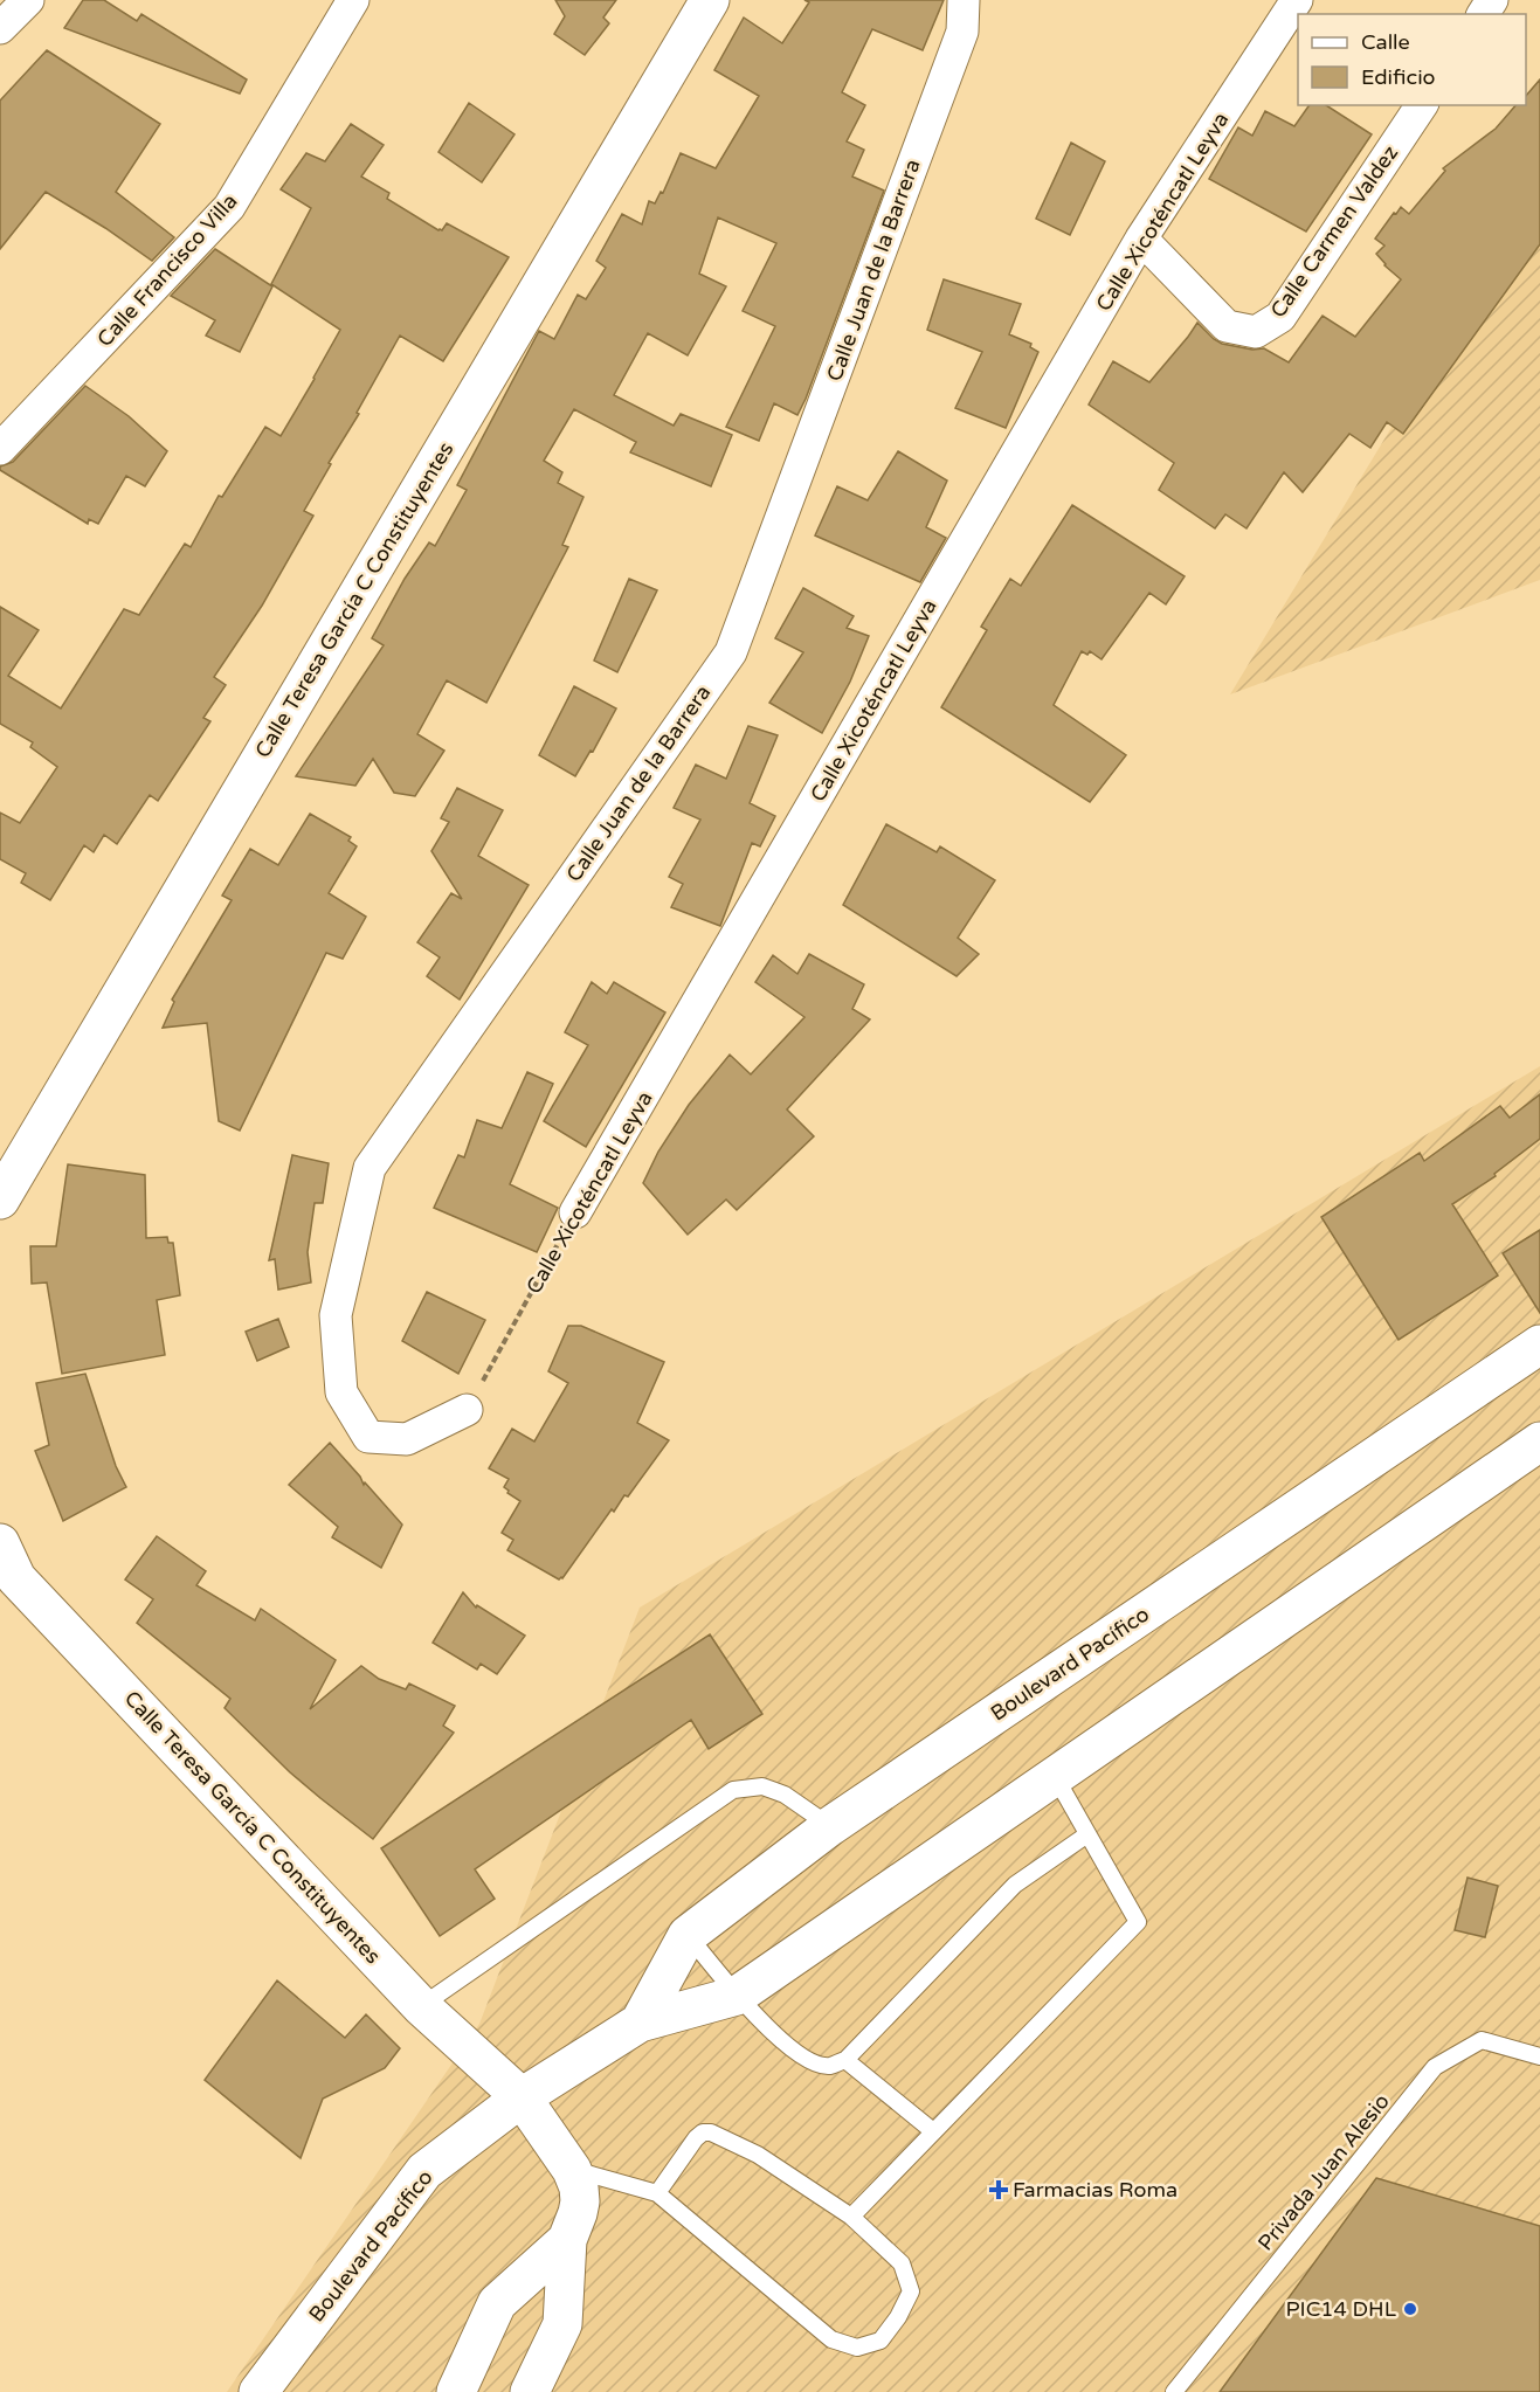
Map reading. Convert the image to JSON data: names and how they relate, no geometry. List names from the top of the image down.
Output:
{
  "streets": {
    "main road": ["Calle Teresa García C Constituyentes", "Boulevard Pacífico"],
    "street": [
      "Calle Xicoténcatl Leyva",
      "Calle Carmen Valdez",
      "Calle Francisco Villa",
      "Calle Juan de la Barrera"
    ],
    "lane": ["Privada Juan Alesio"]
  },
  "crossings": [
    ["Calle Xicoténcatl Leyva", "Calle Carmen Valdez"],
    ["Calle Xicoténcatl Leyva", "Calle Juan de la Barrera"],
    ["Calle Teresa García C Constituyentes", "Boulevard Pacífico"]
  ],
  "places": {
    "health": ["Farmacias Roma"],
    "other": ["PIC14 DHL"]
  },
  "legend": ["Calle", "Edificio"]
}
